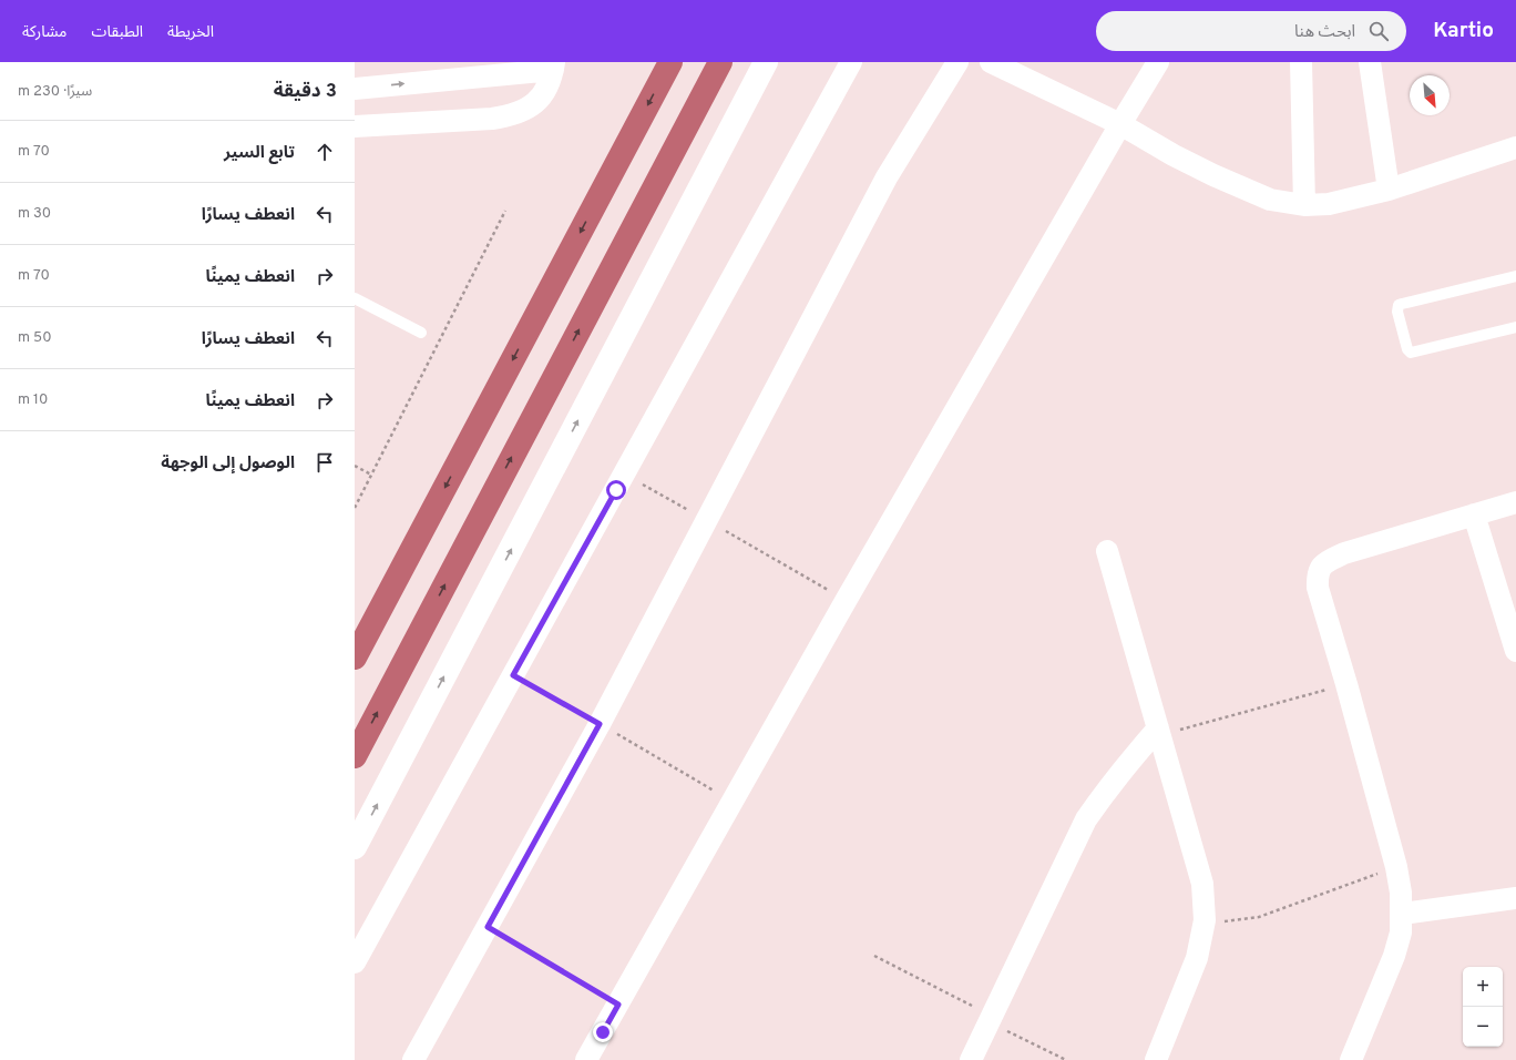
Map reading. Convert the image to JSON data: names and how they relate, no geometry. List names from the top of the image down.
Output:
{
  "north": "bottom right",
  "page": {
    "header": "Kartio",
    "search": "ابحث هنا",
    "nav": ["الخريطة", "الطبقات", "مشاركة"],
    "heading": ["3 دقيقة", "سيرًا · 230 m"],
    "list": [
      ["تابع السير", "70 m"],
      ["انعطف يسارًا", "30 m"],
      ["انعطف يمينًا", "70 m"],
      ["انعطف يسارًا", "50 m"],
      ["انعطف يمينًا", "10 m"],
      "الوصول إلى الوجهة"
    ],
    "map_buttons": ["+", "−"]
  }
}
